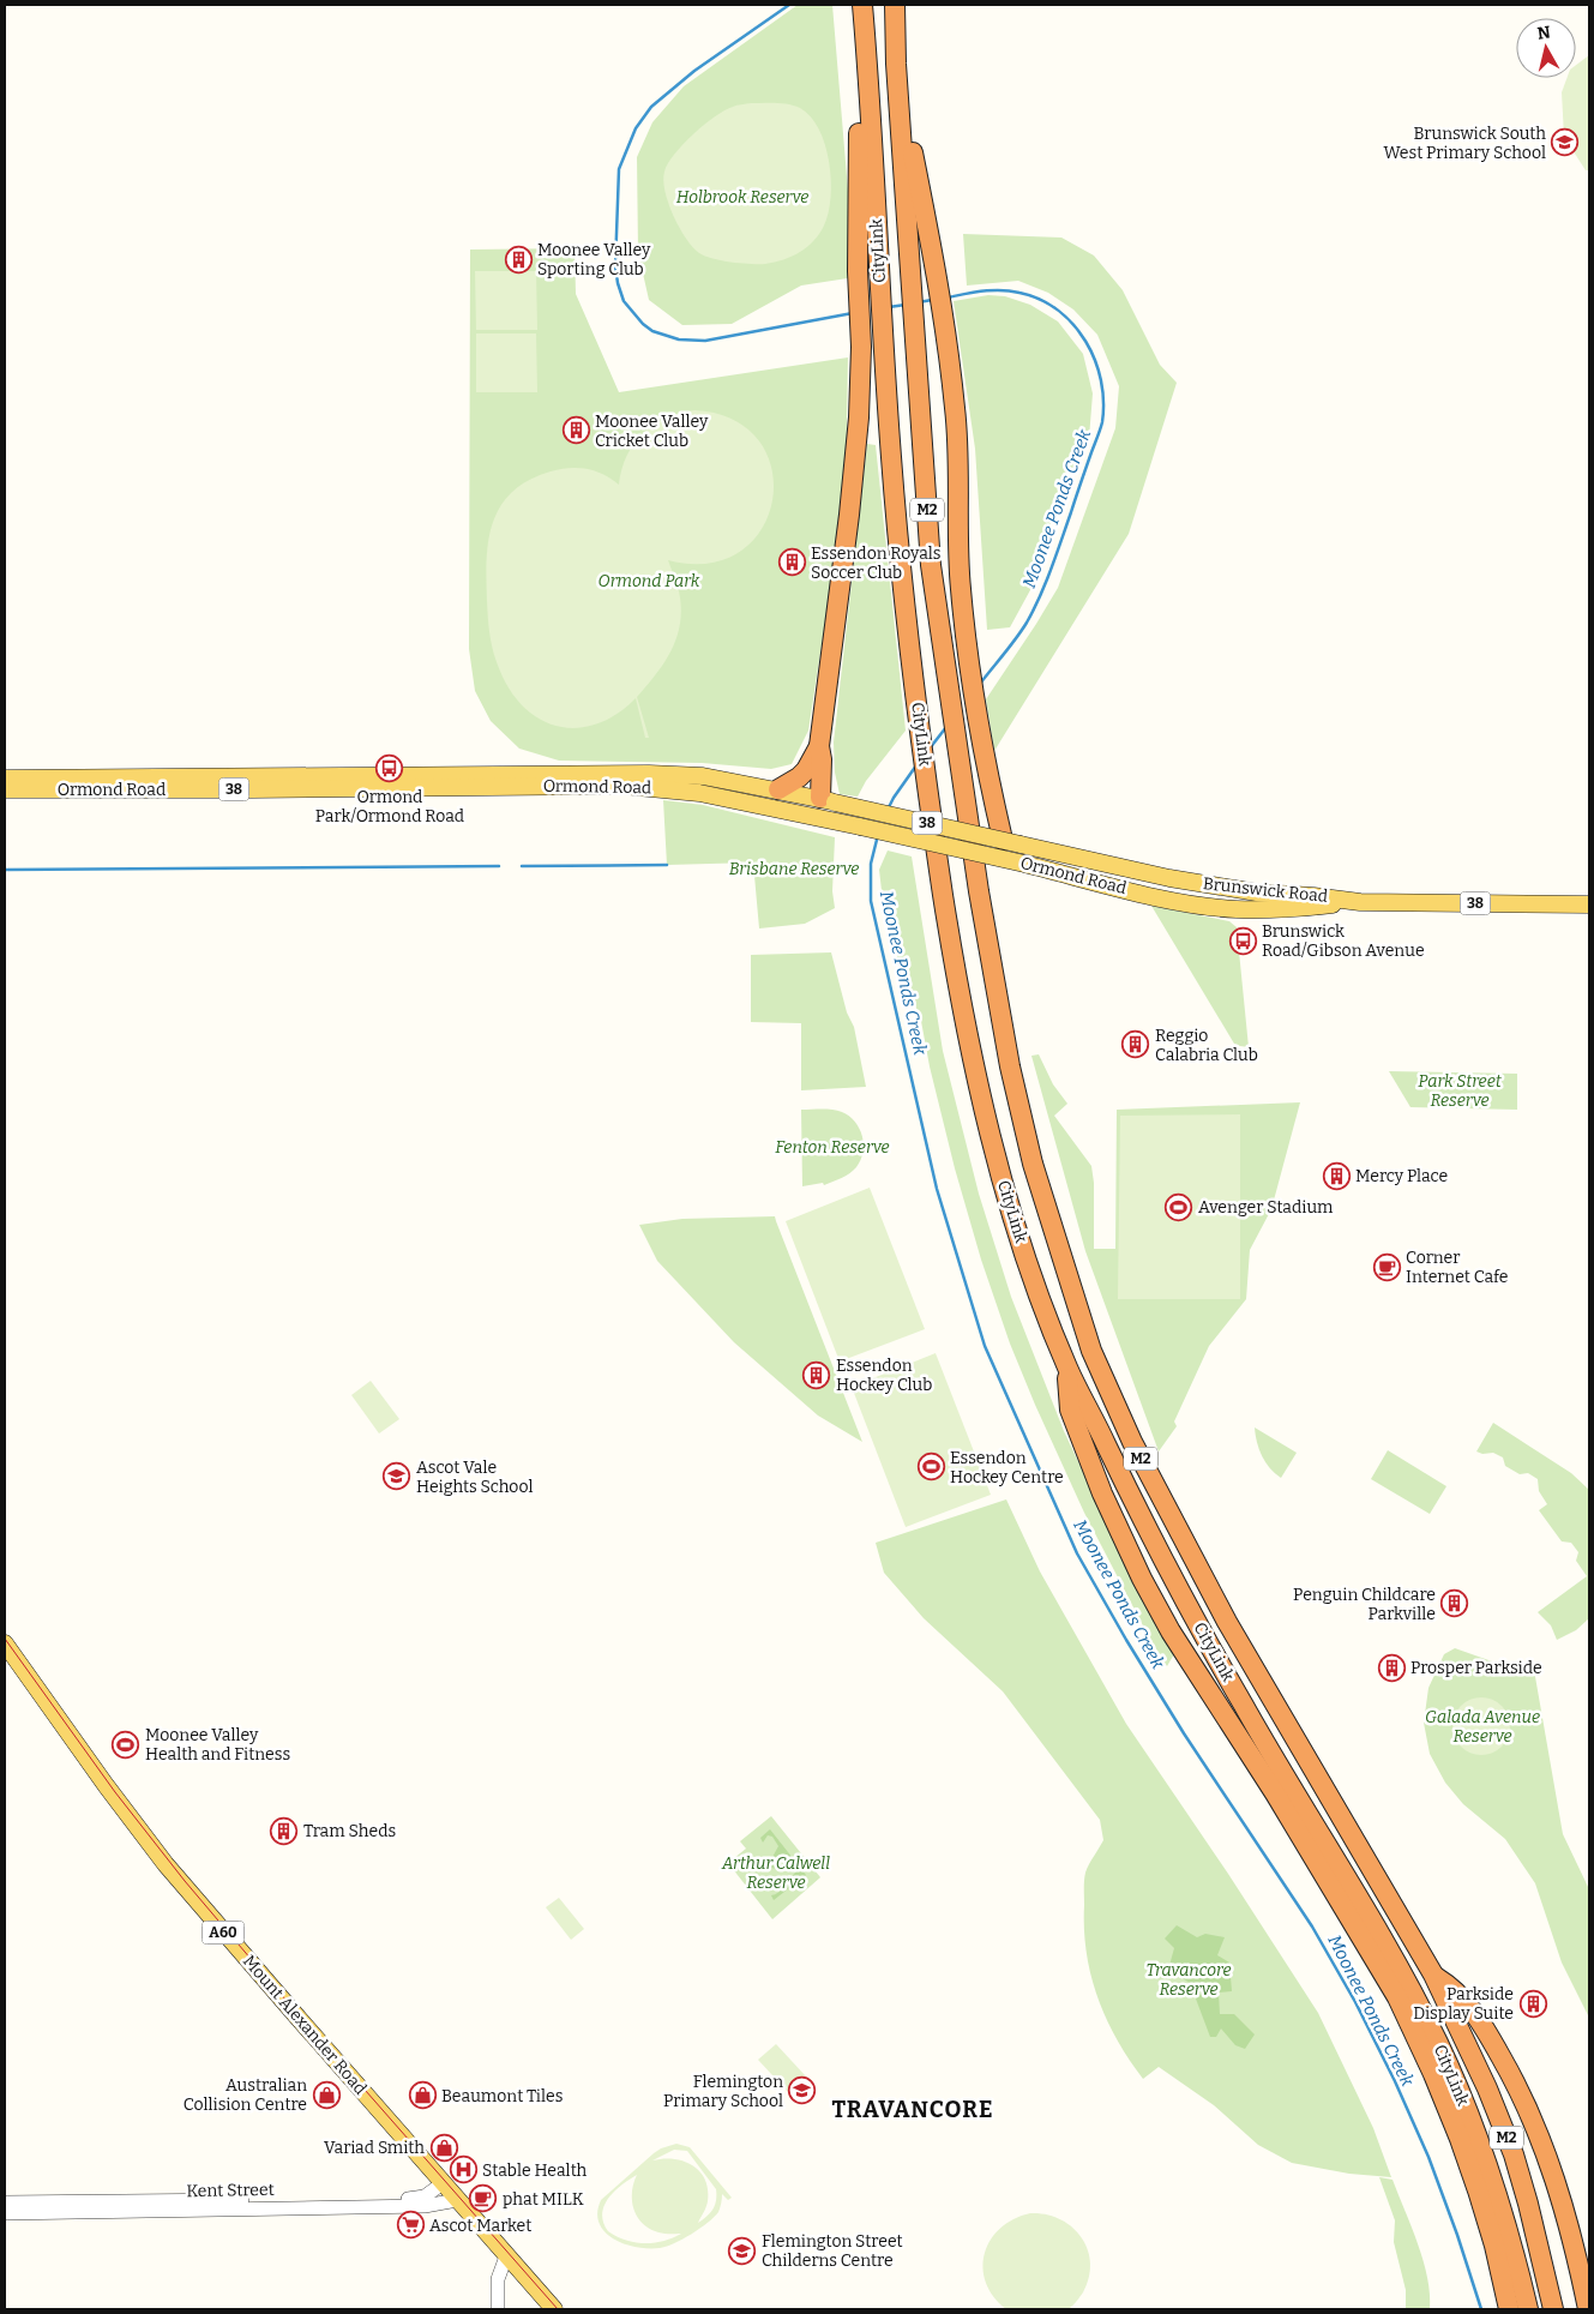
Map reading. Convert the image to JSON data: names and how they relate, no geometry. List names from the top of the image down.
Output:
{
  "streets": {
    "highway": ["CityLink", "M2"],
    "main road": [
      "Ormond Road",
      "38",
      "Brunswick Road",
      "A60",
      "Mount Alexander Road"
    ],
    "street": ["Kent Street"]
  },
  "crossings": [
    ["Ormond Road", "Brunswick Road"],
    ["Mount Alexander Road", "Kent Street"]
  ],
  "districts": ["TRAVANCORE"],
  "water": ["Moonee Ponds Creek"],
  "parks": [
    "Holbrook Reserve",
    "Ormond Park",
    "Brisbane Reserve",
    "Park Street Reserve",
    "Fenton Reserve",
    "Galada Avenue Reserve",
    "Arthur Calwell Reserve",
    "Travancore Reserve"
  ],
  "places": {
    "school or university": [
      "Brunswick South West Primary School",
      "Ascot Vale Heights School",
      "Flemington Primary School",
      "Flemington Street Childerns Centre"
    ],
    "building": [
      "Moonee Valley Sporting Club",
      "Moonee Valley Cricket Club",
      "Essendon Royals Soccer Club",
      "Reggio Calabria Club",
      "Mercy Place",
      "Essendon Hockey Club",
      "Penguin Childcare Parkville",
      "Prosper Parkside",
      "Tram Sheds",
      "Parkside Display Suite"
    ],
    "bus stop": ["Ormond Park/Ormond Road", "Brunswick Road/Gibson Avenue"],
    "sports": ["Avenger Stadium", "Essendon Hockey Centre", "Moonee Valley Health and Fitness"],
    "cafe": ["Corner Internet Cafe", "phat MILK"],
    "shop": ["Australian Collision Centre", "Beaumont Tiles", "Variad Smith"],
    "hospital": ["Stable Health"],
    "supermarket": ["Ascot Market"]
  },
  "north": "top"
}
